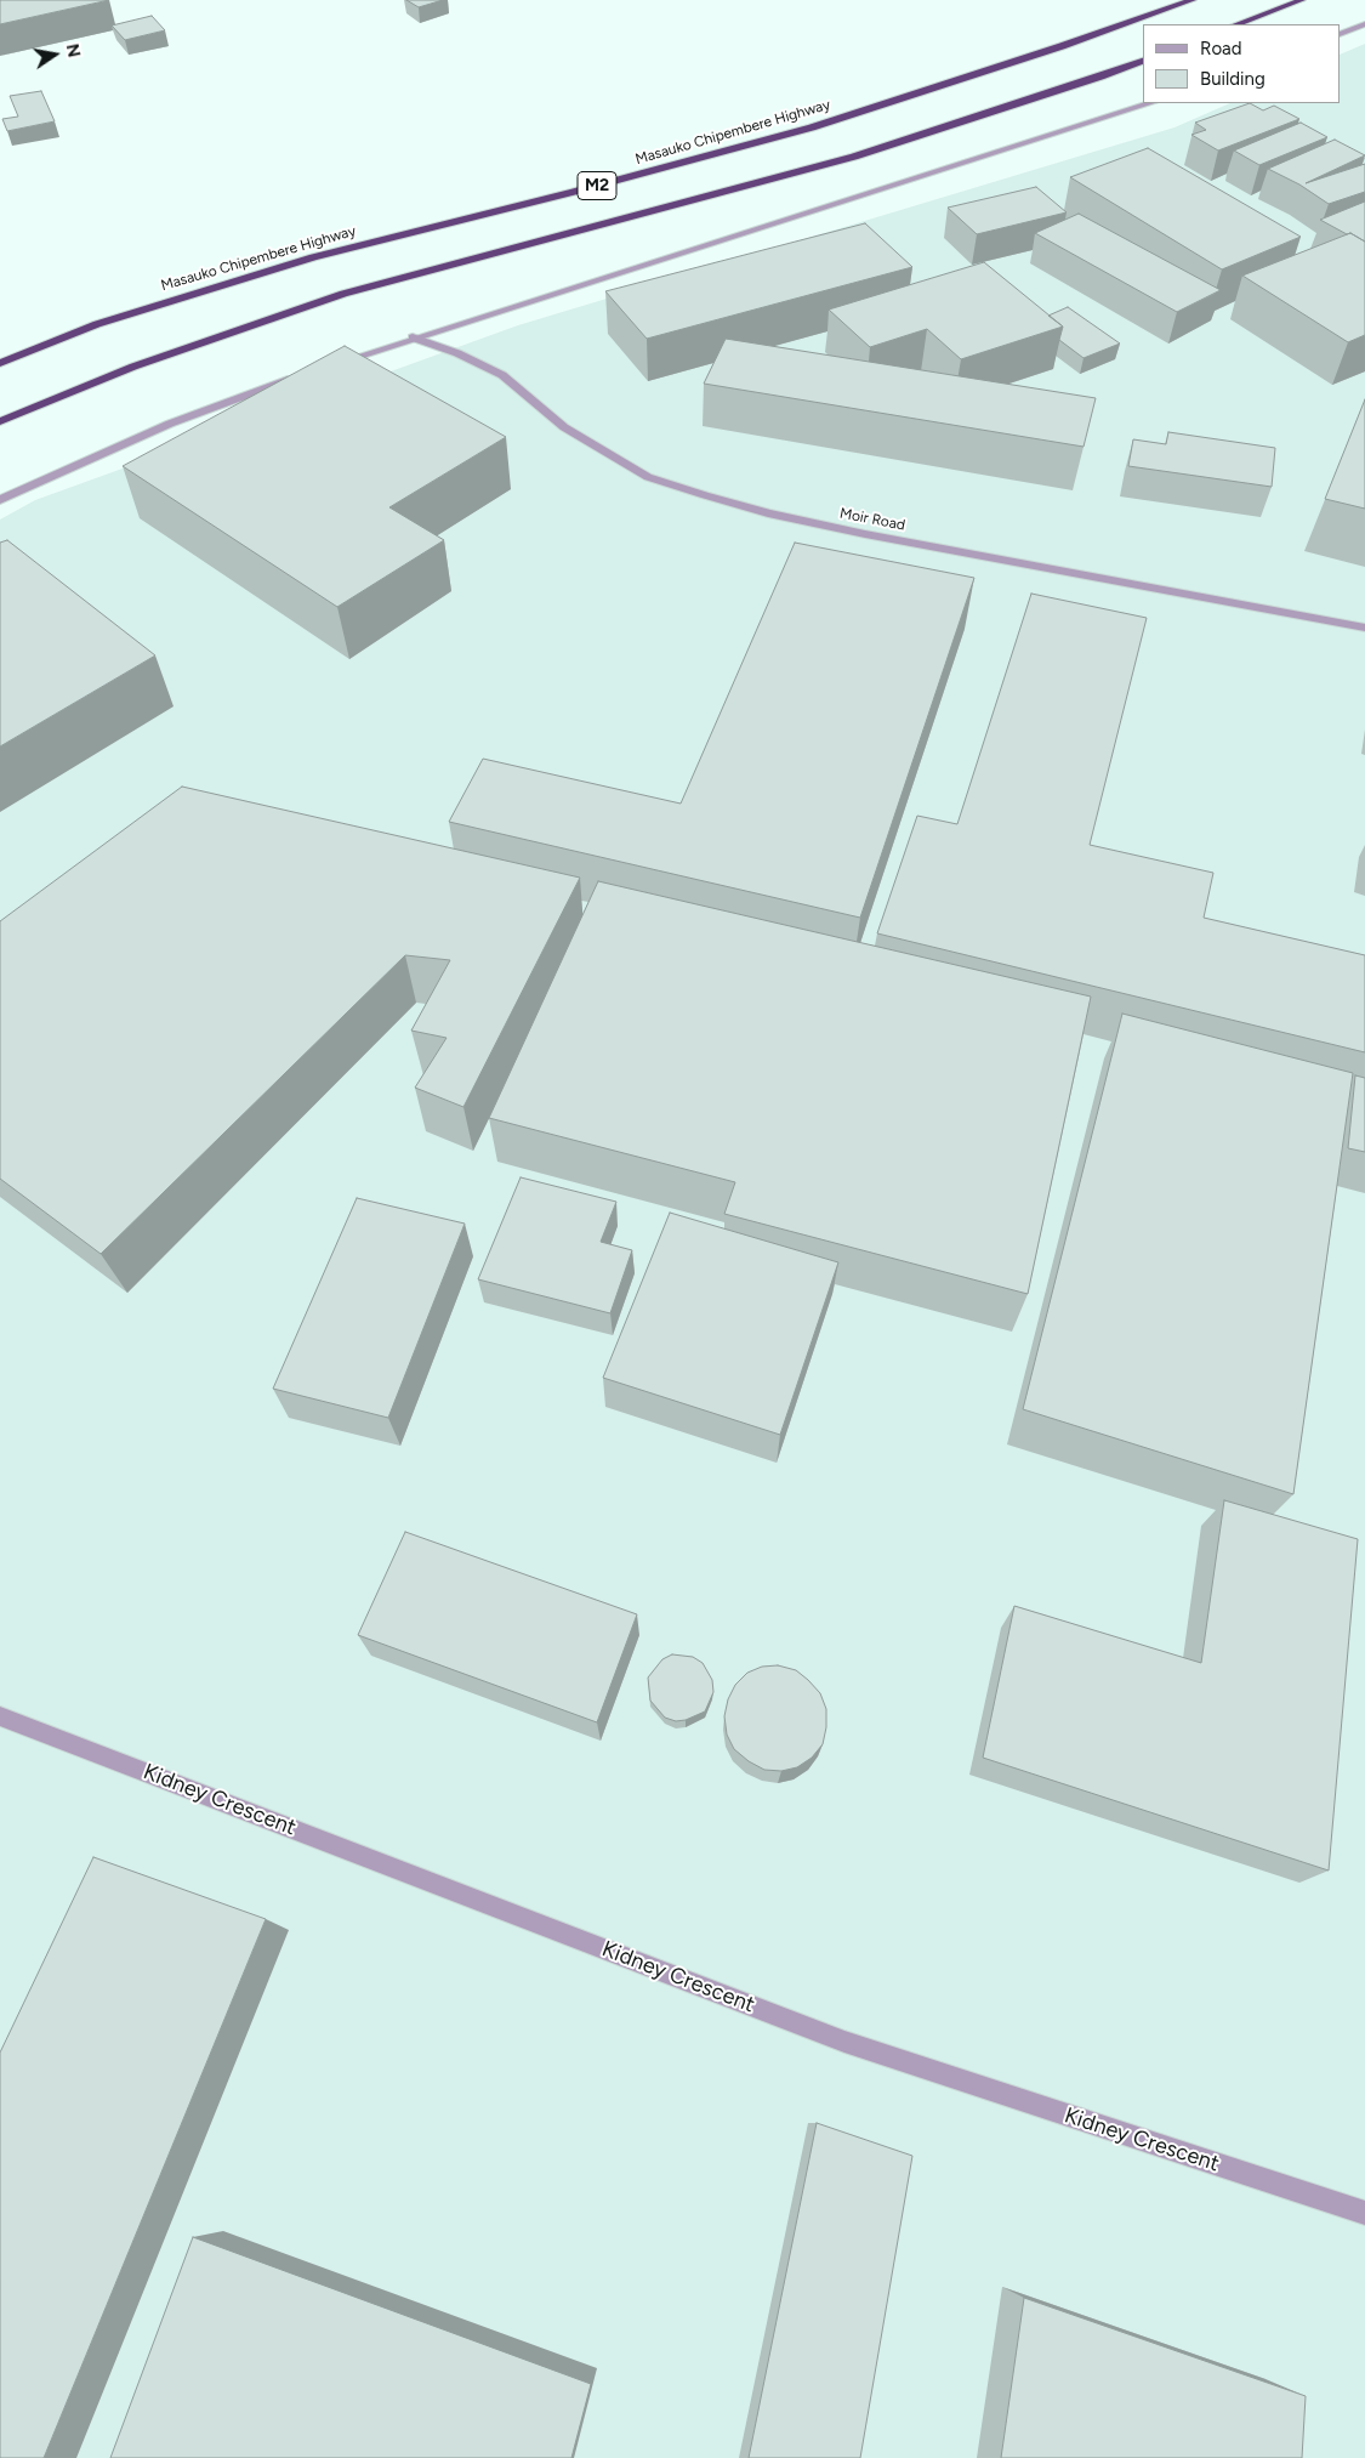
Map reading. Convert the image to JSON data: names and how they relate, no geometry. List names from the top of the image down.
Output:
{
  "streets": {
    "highway": ["Masauko Chipembere Highway", "M2"],
    "street": ["Moir Road", "Kidney Crescent"]
  },
  "legend": ["Road", "Building"],
  "north": "right"
}
